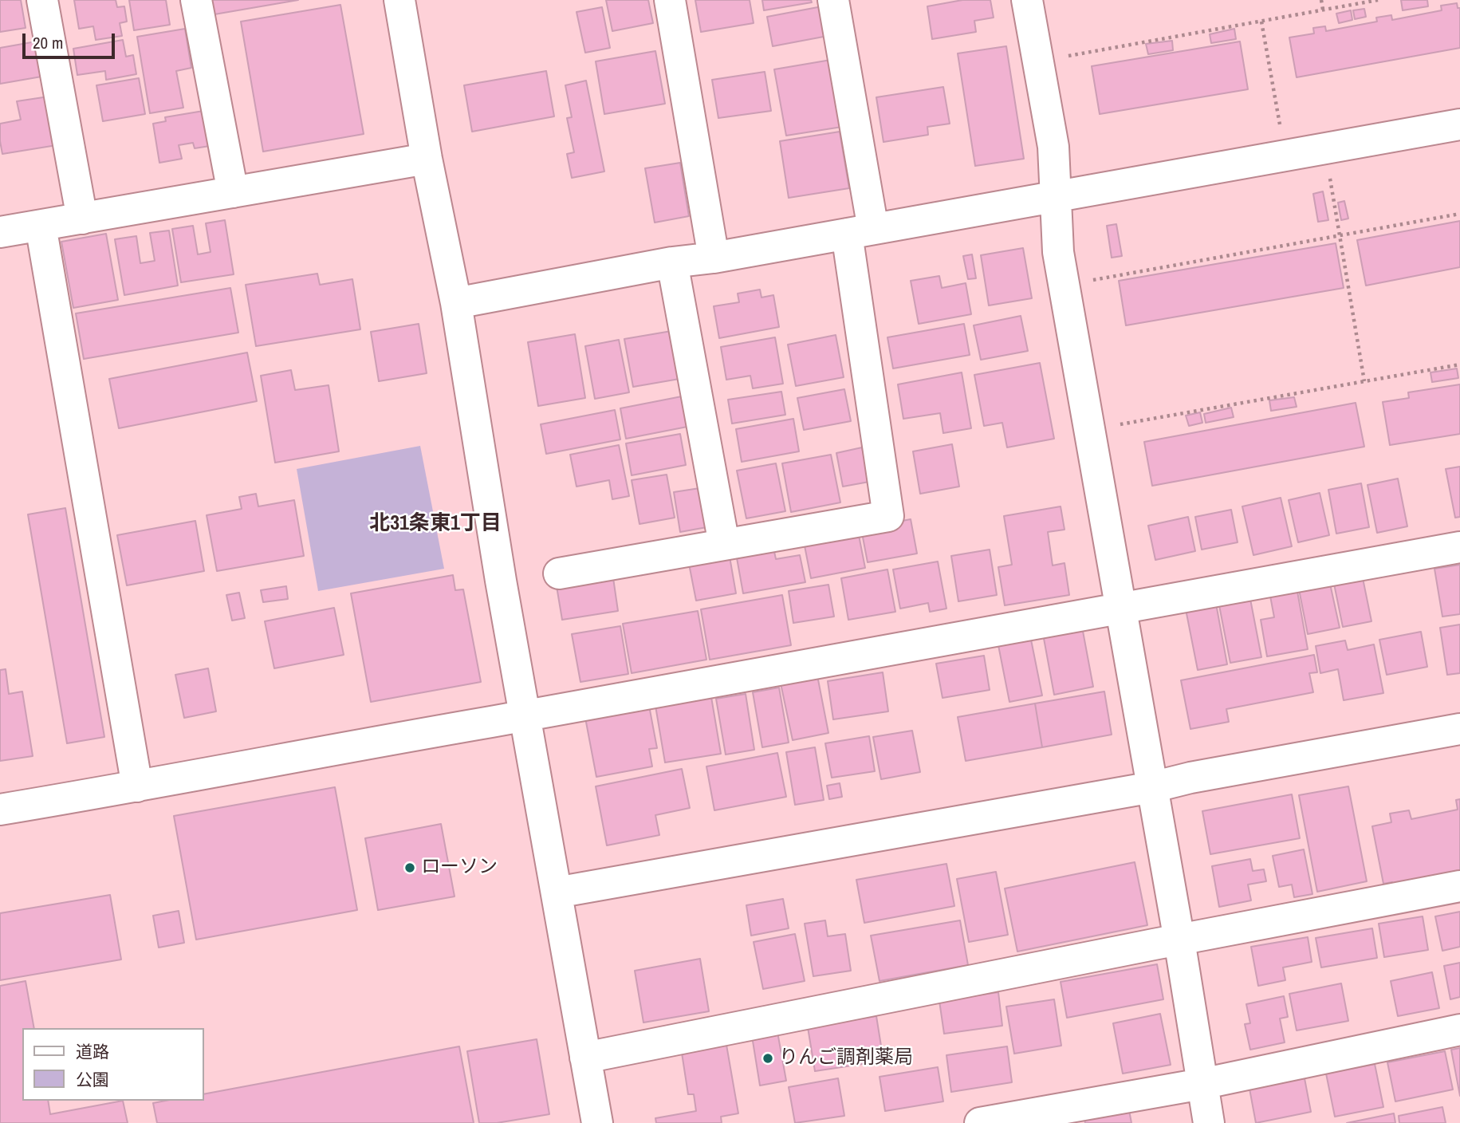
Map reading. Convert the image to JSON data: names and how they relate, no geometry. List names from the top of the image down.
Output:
{
  "districts": ["北31条東1丁目"],
  "places": ["ローソン", "りんご調剤薬局"],
  "legend": ["道路", "公園"],
  "scale_bar": "20 m"
}
